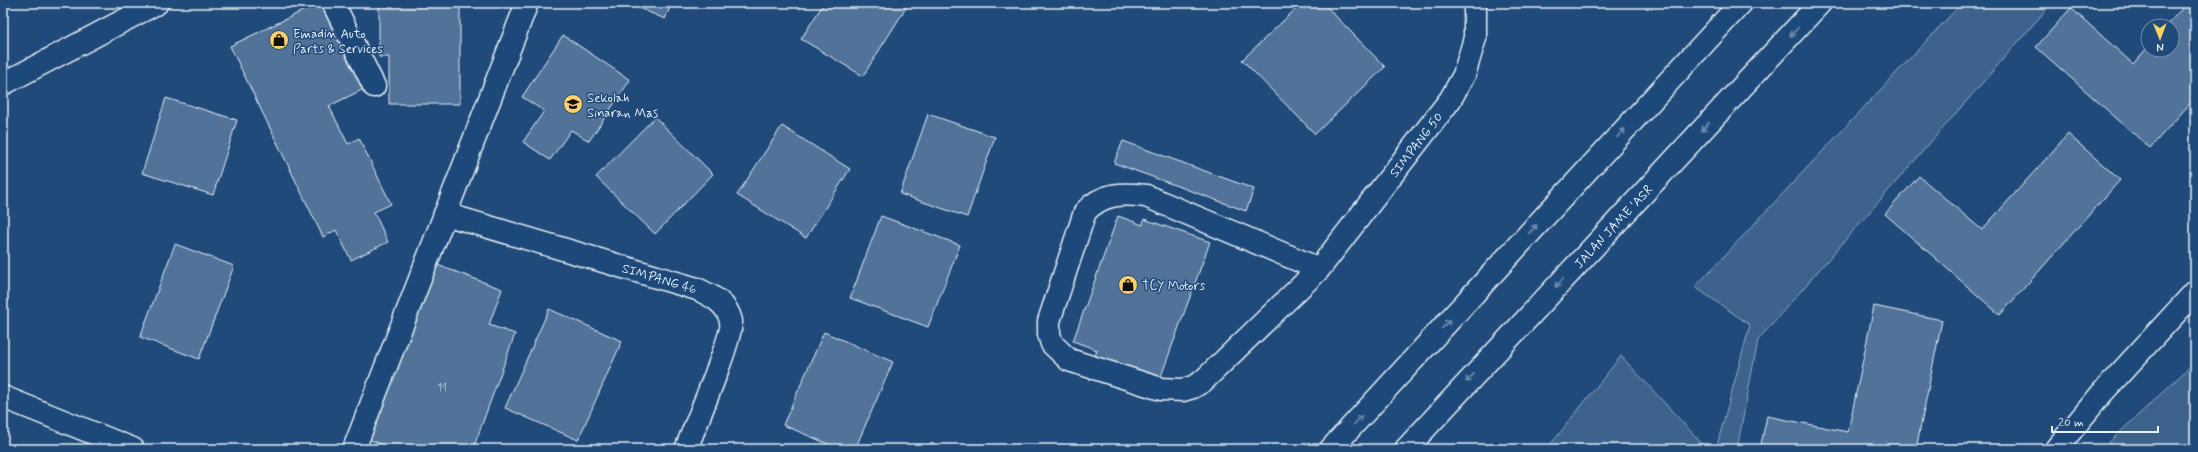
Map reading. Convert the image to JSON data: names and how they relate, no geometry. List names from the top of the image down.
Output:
{
  "streets": {
    "street": ["SIMPANG 50", "JALAN JAME 'ASR", "SIMPANG 46"]
  },
  "places": {
    "shop": ["Emadin Auto Parts & Services", "TCY Motors"],
    "school or university": ["Sekolah Sinaran Mas"]
  },
  "house_numbers": ["11"],
  "scale_bar": "20 m",
  "north": "bottom"
}
